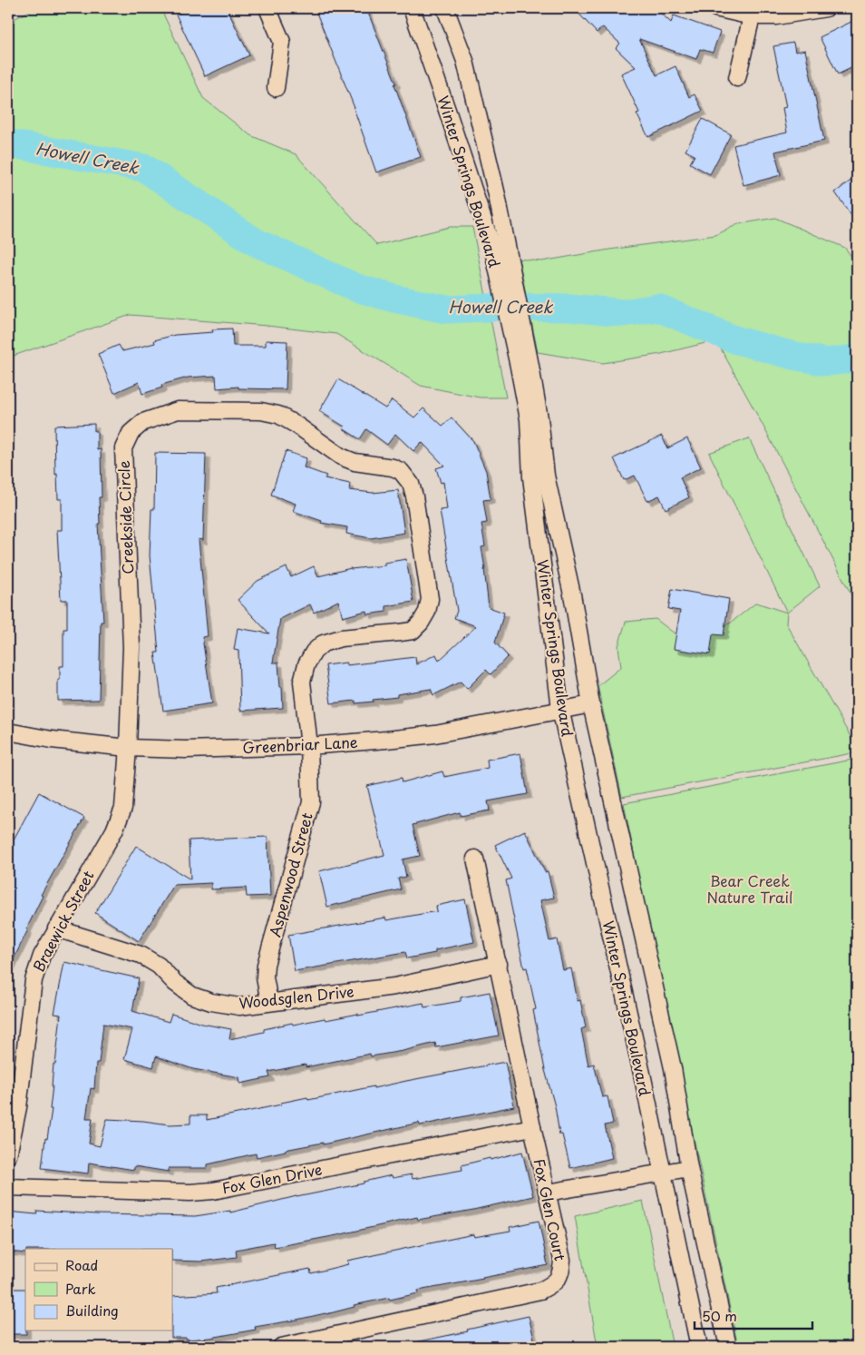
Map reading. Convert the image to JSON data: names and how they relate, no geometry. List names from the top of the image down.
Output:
{
  "streets": {
    "street": [
      "Winter Springs Boulevard",
      "Creekside Circle",
      "Greenbriar Lane",
      "Aspenwood Street",
      "Braewick Street",
      "Woodsglen Drive",
      "Fox Glen Drive",
      "Fox Glen Court"
    ]
  },
  "crossings": [
    ["Winter Springs Boulevard", "Greenbriar Lane"],
    ["Creekside Circle", "Greenbriar Lane"],
    ["Creekside Circle", "Aspenwood Street"],
    ["Creekside Circle", "Braewick Street"],
    ["Greenbriar Lane", "Aspenwood Street"],
    ["Greenbriar Lane", "Braewick Street"],
    ["Aspenwood Street", "Woodsglen Drive"],
    ["Braewick Street", "Woodsglen Drive"],
    ["Woodsglen Drive", "Fox Glen Court"],
    ["Fox Glen Drive", "Fox Glen Court"]
  ],
  "water": ["Howell Creek"],
  "parks": ["Bear Creek Nature Trail"],
  "legend": ["Road", "Park", "Building"],
  "scale_bar": "50 m"
}
